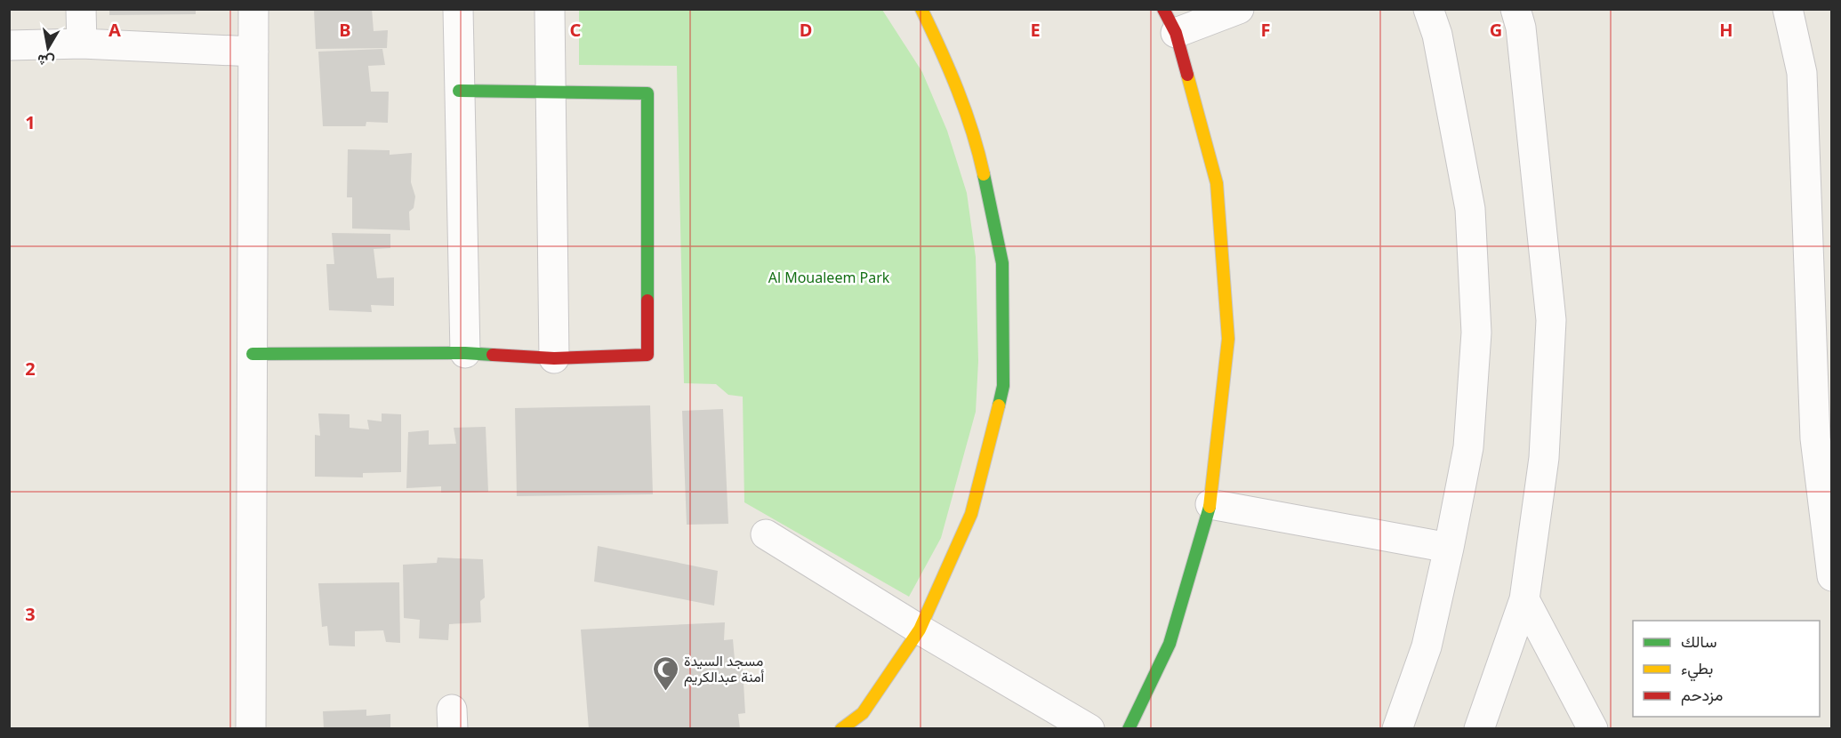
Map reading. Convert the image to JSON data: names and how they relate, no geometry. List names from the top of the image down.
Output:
{
  "parks": ["Al Moualeem Park"],
  "places": {
    "mosque": ["مسجد السيدة أمنة عبدالكريم"]
  },
  "legend": ["سالك", "بطيء", "مزدحم"],
  "north": "bottom",
  "grid": {
    "columns": [
      "A",
      "B",
      "C",
      "D",
      "E",
      "F",
      "G",
      "H"
    ],
    "rows": ["1", "2", "3"]
  }
}
